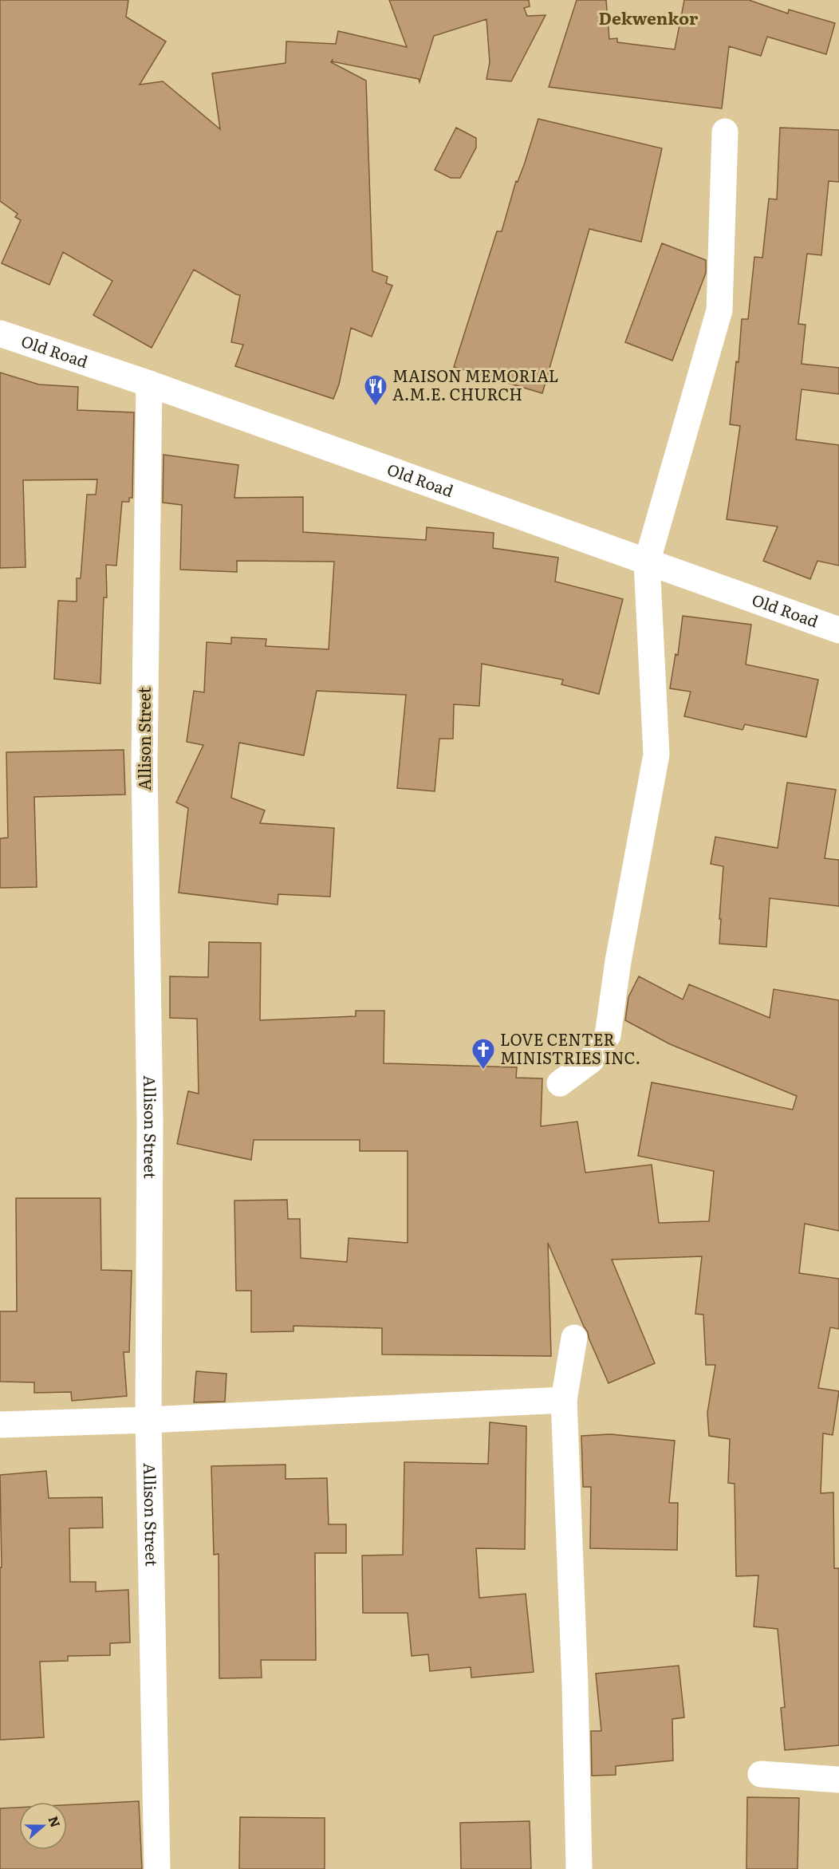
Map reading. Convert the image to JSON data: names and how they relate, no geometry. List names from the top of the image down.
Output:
{
  "streets": {
    "street": ["Old Road", "Allison Street"]
  },
  "crossings": [
    ["Old Road", "Allison Street"]
  ],
  "districts": ["Dekwenkor"],
  "places": {
    "restaurant": ["MAISON MEMORIAL A.M.E. CHURCH"],
    "church": ["LOVE CENTER MINISTRIES INC."]
  },
  "north": "right"
}
